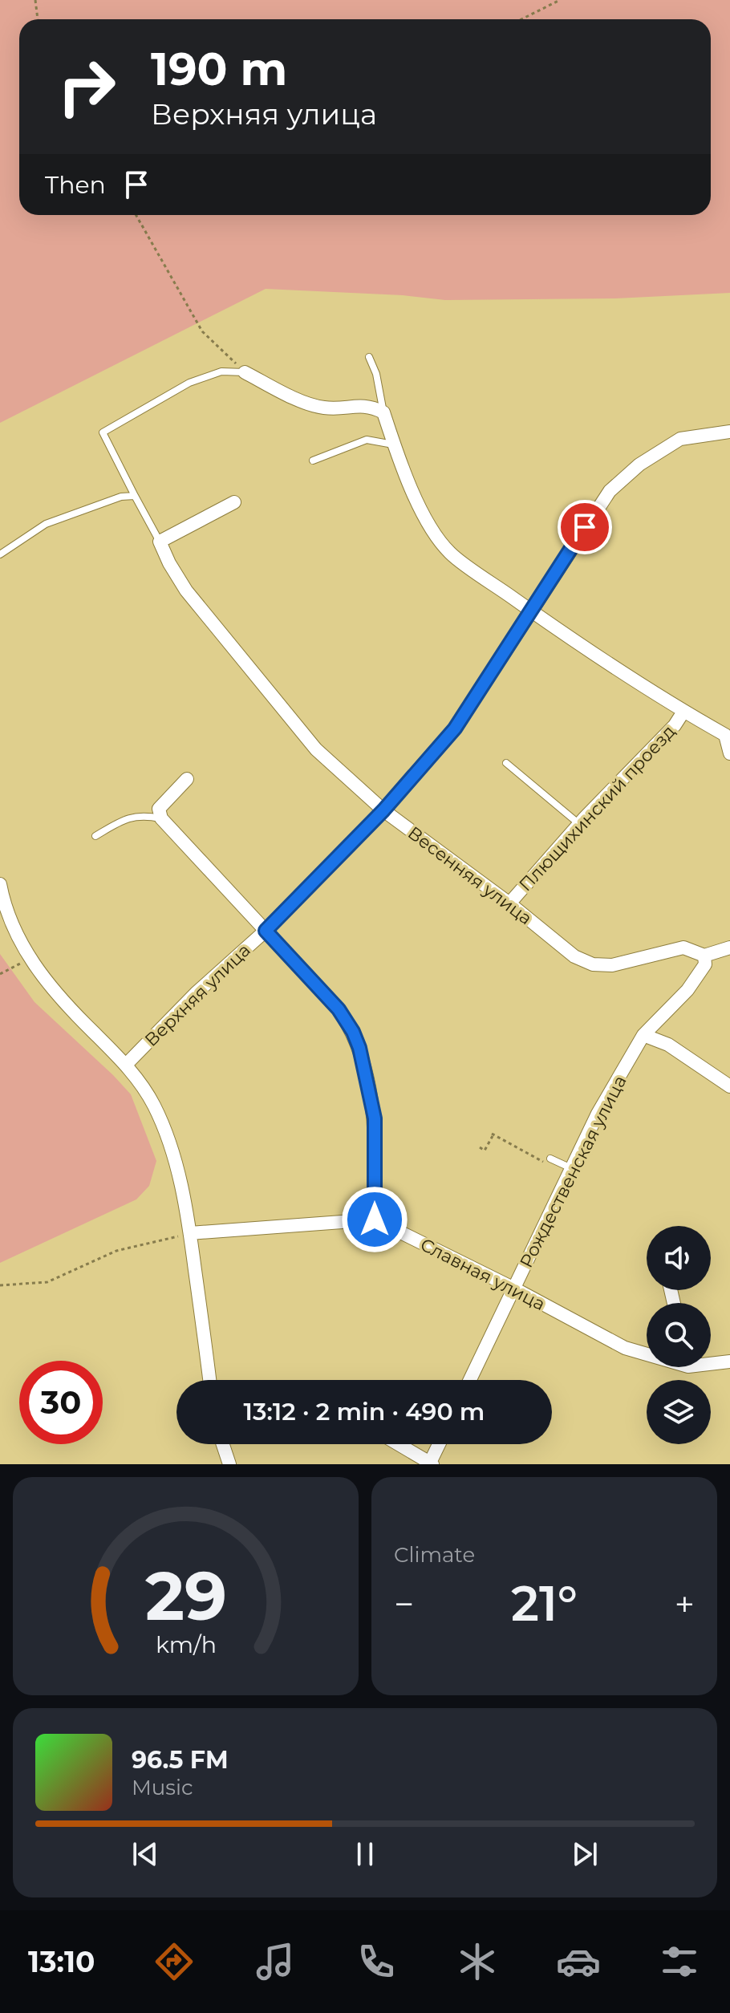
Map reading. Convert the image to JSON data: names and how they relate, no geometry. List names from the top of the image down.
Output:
{
  "streets": {
    "street": [
      "Плющихинский проезд",
      "Весенняя улица",
      "Верхняя улица",
      "Рождественская улица",
      "Славная улица"
    ]
  },
  "crossings": [
    ["Плющихинский проезд", "Весенняя улица"],
    ["Весенняя улица", "Верхняя улица"],
    ["Весенняя улица", "Рождественская улица"],
    ["Рождественская улица", "Славная улица"]
  ],
  "page": {
    "turn": ["190 m", "Верхняя улица"],
    "then": "Then",
    "limit": "30",
    "trip": "13:12 · 2 min · 490 m",
    "tile": "Climate",
    "heat": ["−", "21°", "+"],
    "song": ["96.5 FM", "Music"],
    "tabs": "13:10",
    "gauge": ["29", "km/h"]
  }
}
